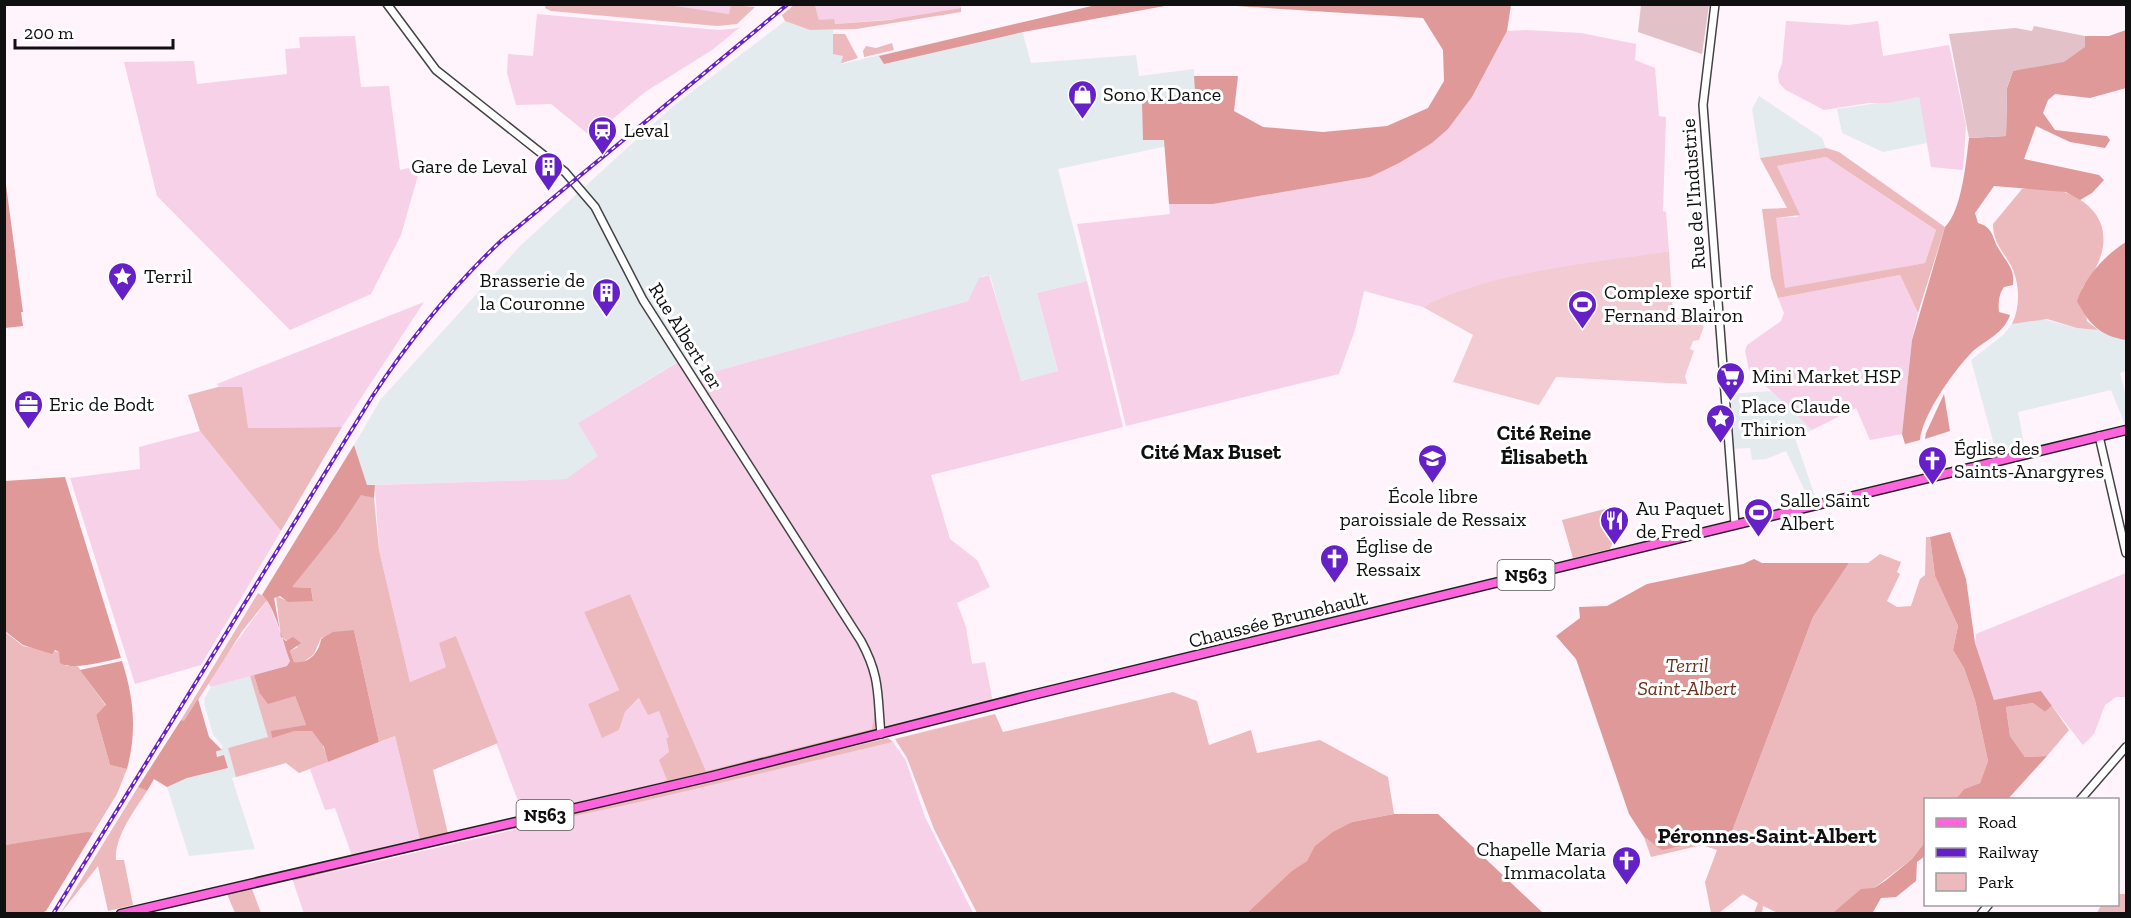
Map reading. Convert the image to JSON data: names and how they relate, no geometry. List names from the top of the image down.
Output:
{
  "streets": {
    "main road": ["N563", "Chaussée Brunehault"],
    "street": ["Rue de l'Industrie", "Rue Albert 1er"]
  },
  "crossings": [
    ["Rue de l'Industrie", "Chaussée Brunehault"],
    ["Rue Albert 1er", "N563"],
    ["Rue Albert 1er", "Chaussée Brunehault"],
    ["N563", "Chaussée Brunehault"]
  ],
  "districts": ["Cité Reine Élisabeth", "Cité Max Buset", "Péronnes-Saint-Albert"],
  "parks": ["Terril Saint-Albert"],
  "places": {
    "shop": ["Sono K Dance"],
    "station": ["Leval"],
    "building": ["Gare de Leval", "Brasserie de la Couronne"],
    "place": ["Terril", "Place Claude Thirion"],
    "sports": ["Complexe sportif Fernand Blairon", "Salle Saint Albert"],
    "supermarket": ["Mini Market HSP"],
    "office": ["Eric de Bodt"],
    "school or university": ["École libre paroissiale de Ressaix"],
    "church": ["Église des Saints-Anargyres", "Église de Ressaix", "Chapelle Maria Immacolata"],
    "restaurant": ["Au Paquet de Fred"]
  },
  "legend": ["Road", "Railway", "Park"],
  "scale_bar": "200 m"
}
